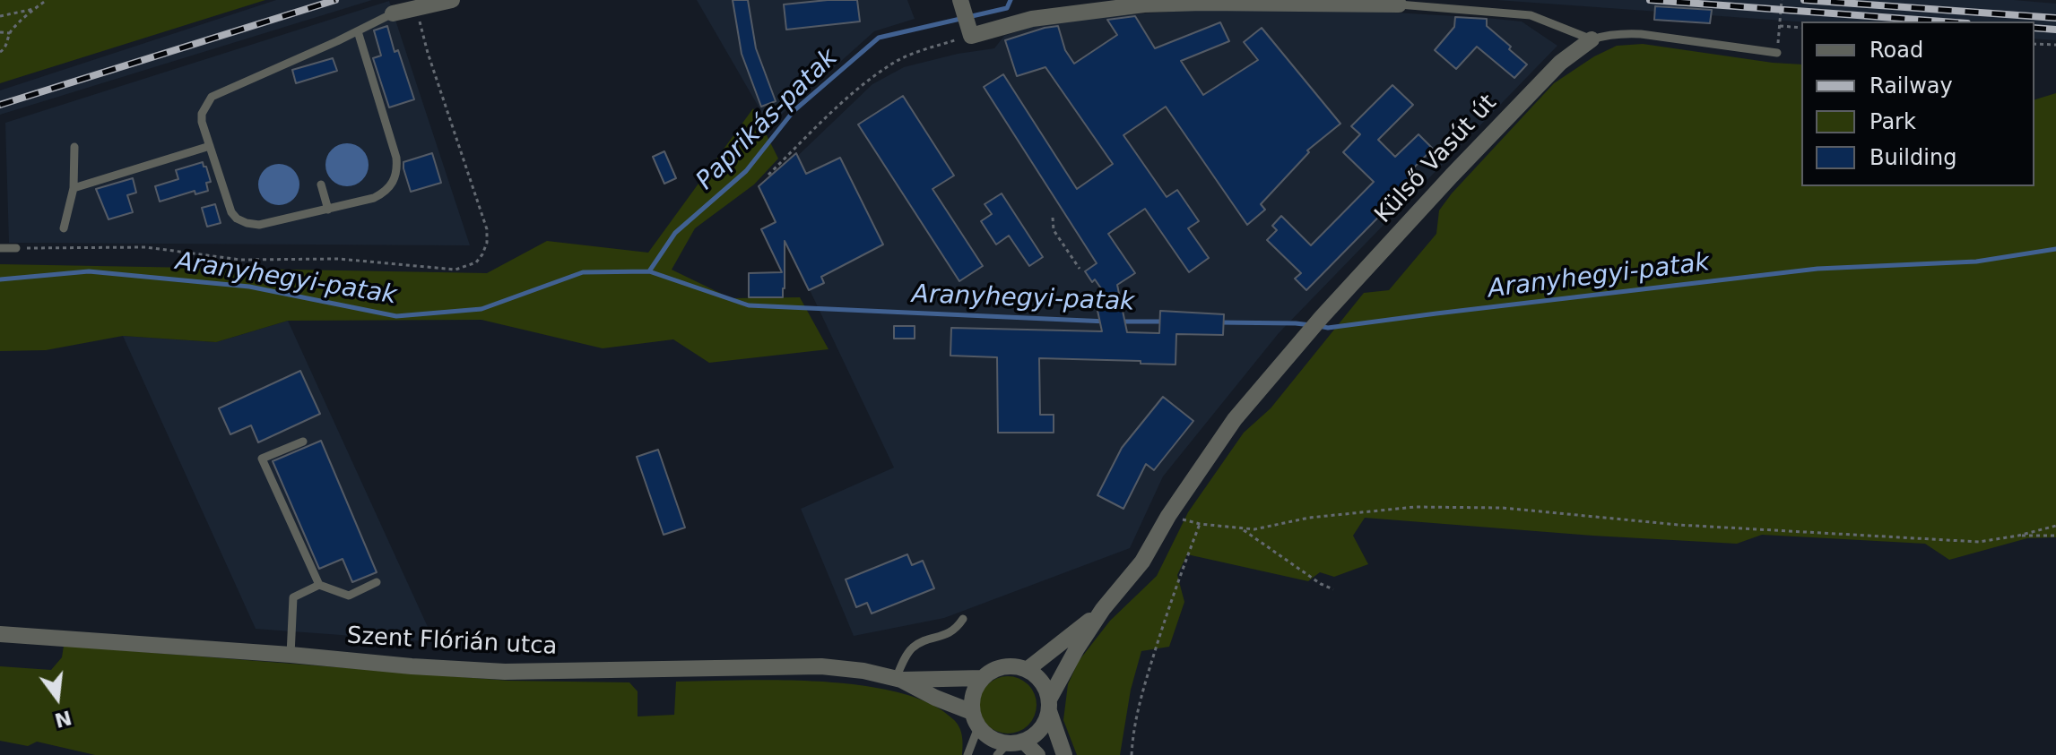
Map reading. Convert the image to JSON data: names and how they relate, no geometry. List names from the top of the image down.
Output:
{
  "streets": {
    "street": ["Külső Vasút út", "Szent Flórián utca"]
  },
  "water": ["Paprikás-patak", "Aranyhegyi-patak"],
  "legend": [
    "Road",
    "Railway",
    "Park",
    "Building"
  ],
  "north": "bottom"
}
